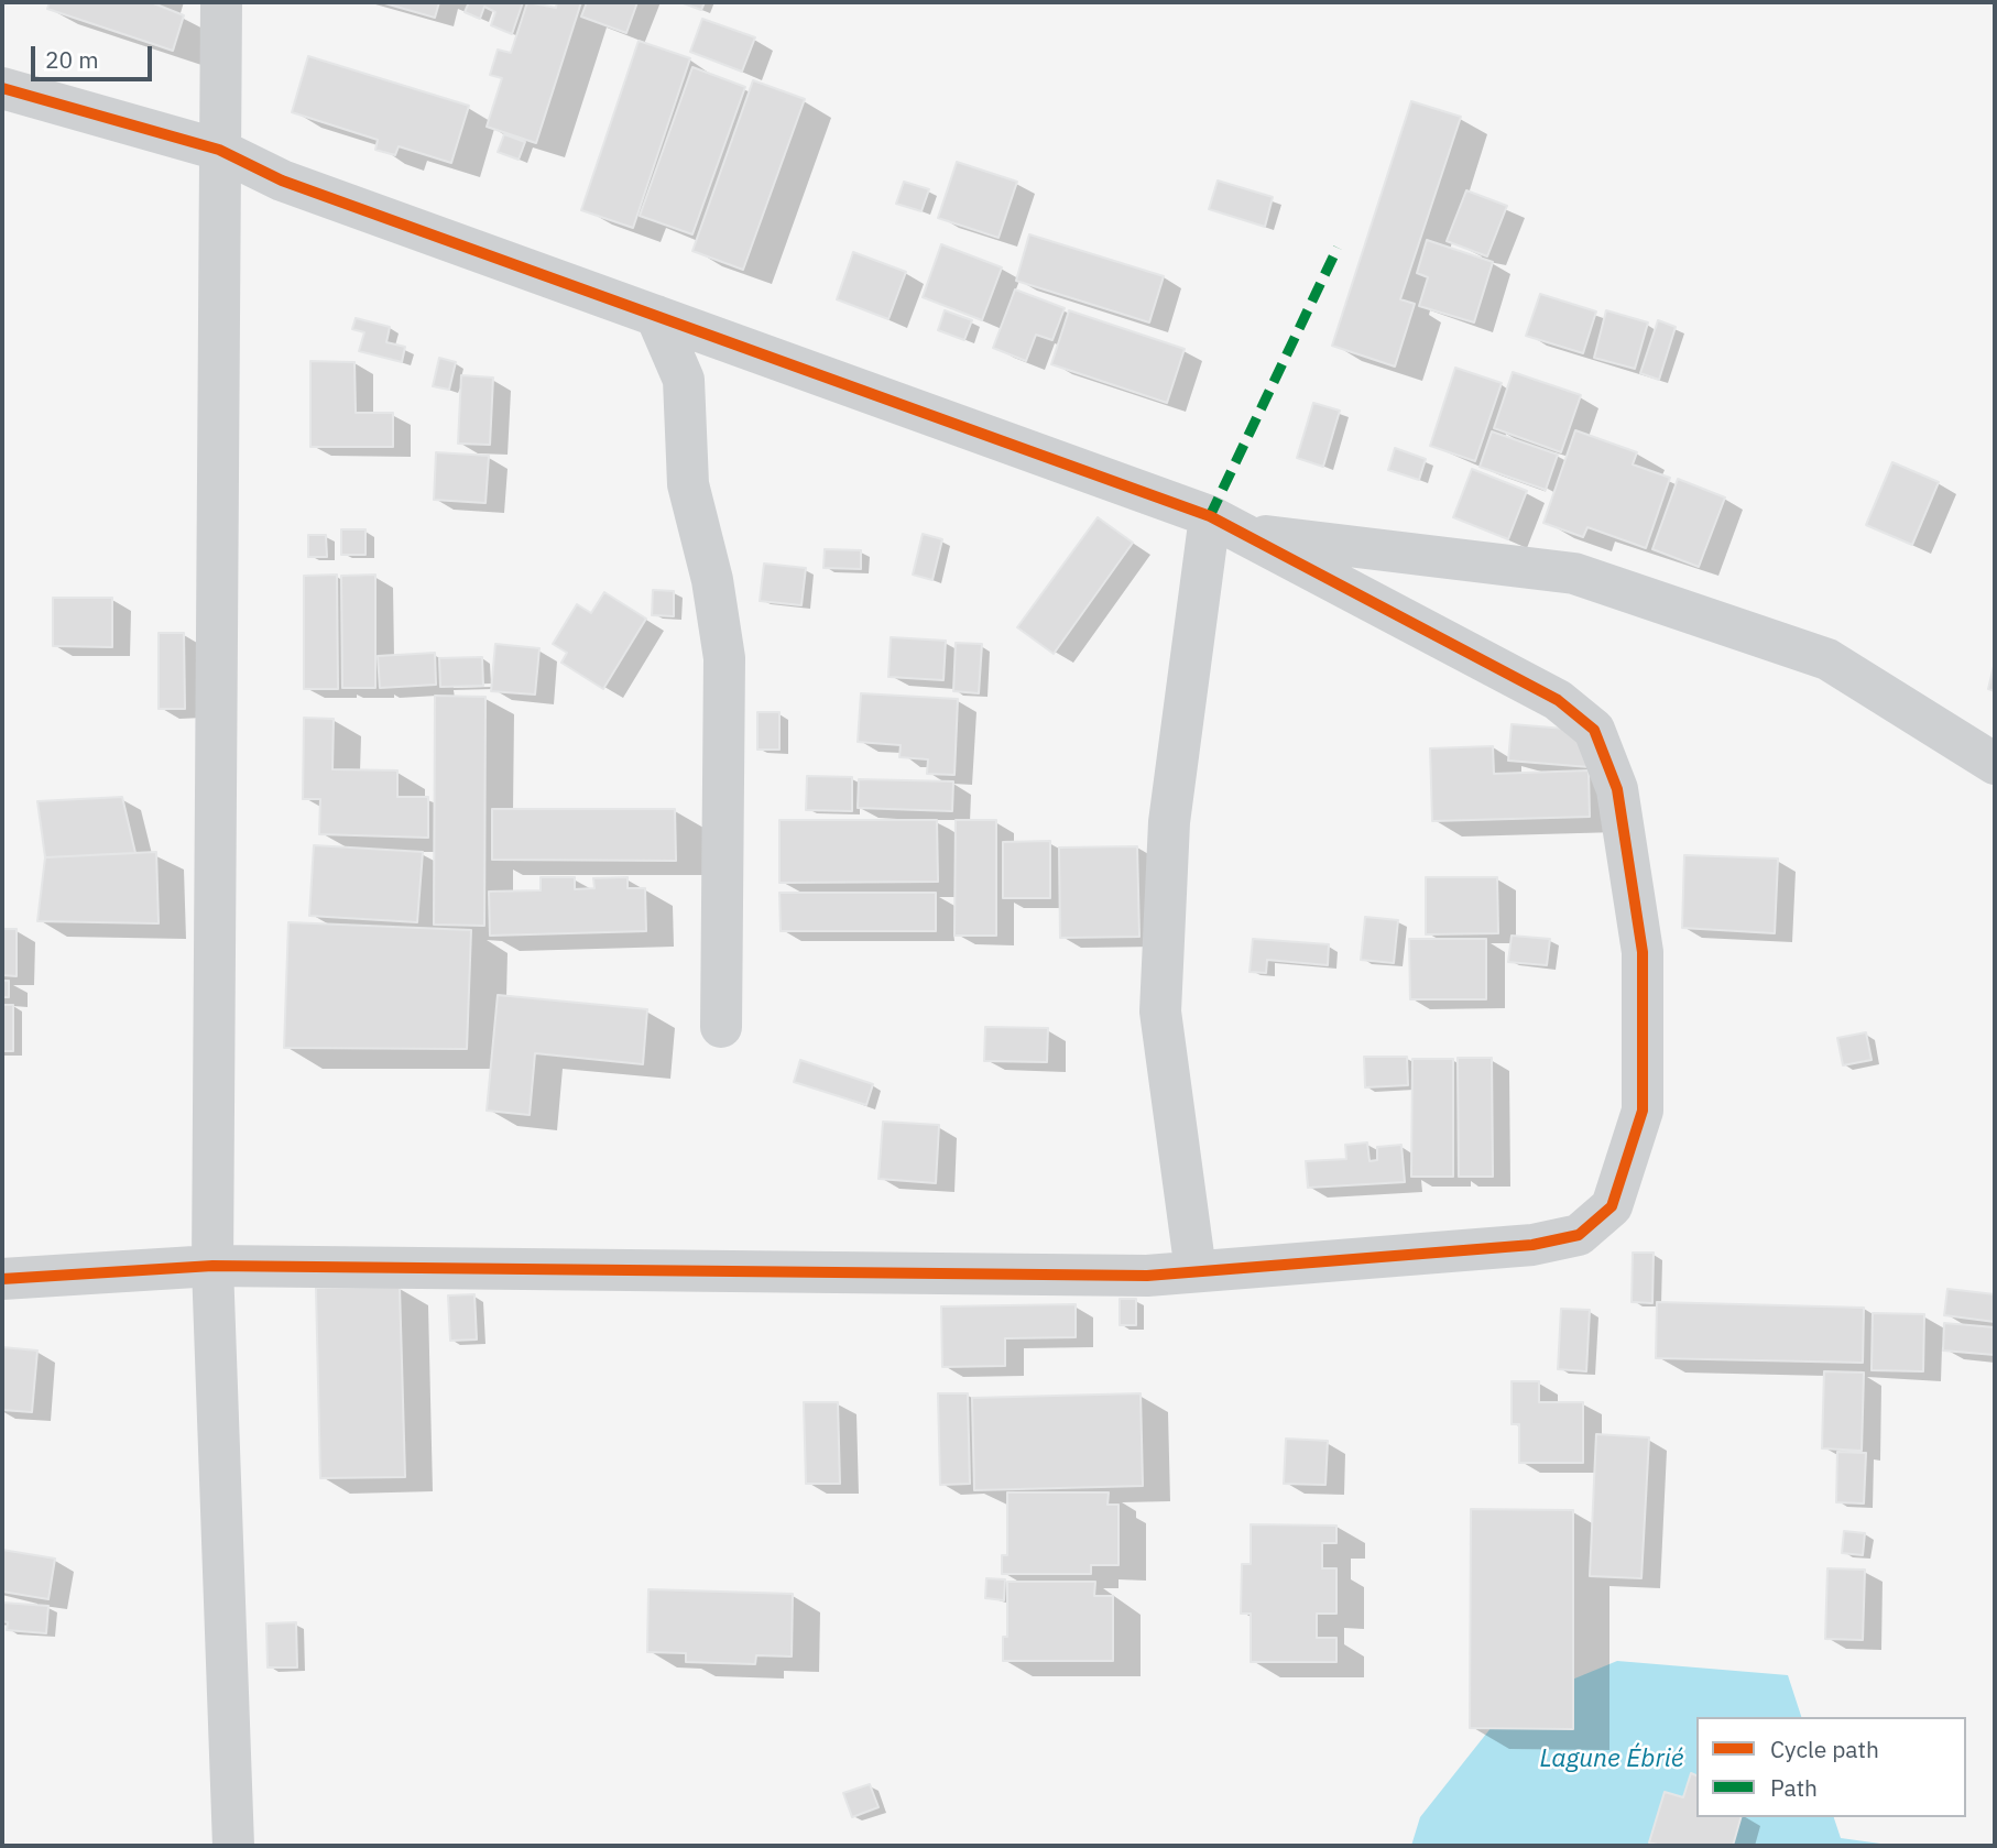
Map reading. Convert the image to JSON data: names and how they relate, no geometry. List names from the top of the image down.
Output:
{
  "water": ["Lagune Ébrié"],
  "legend": ["Cycle path", "Path"],
  "scale_bar": "20 m"
}
